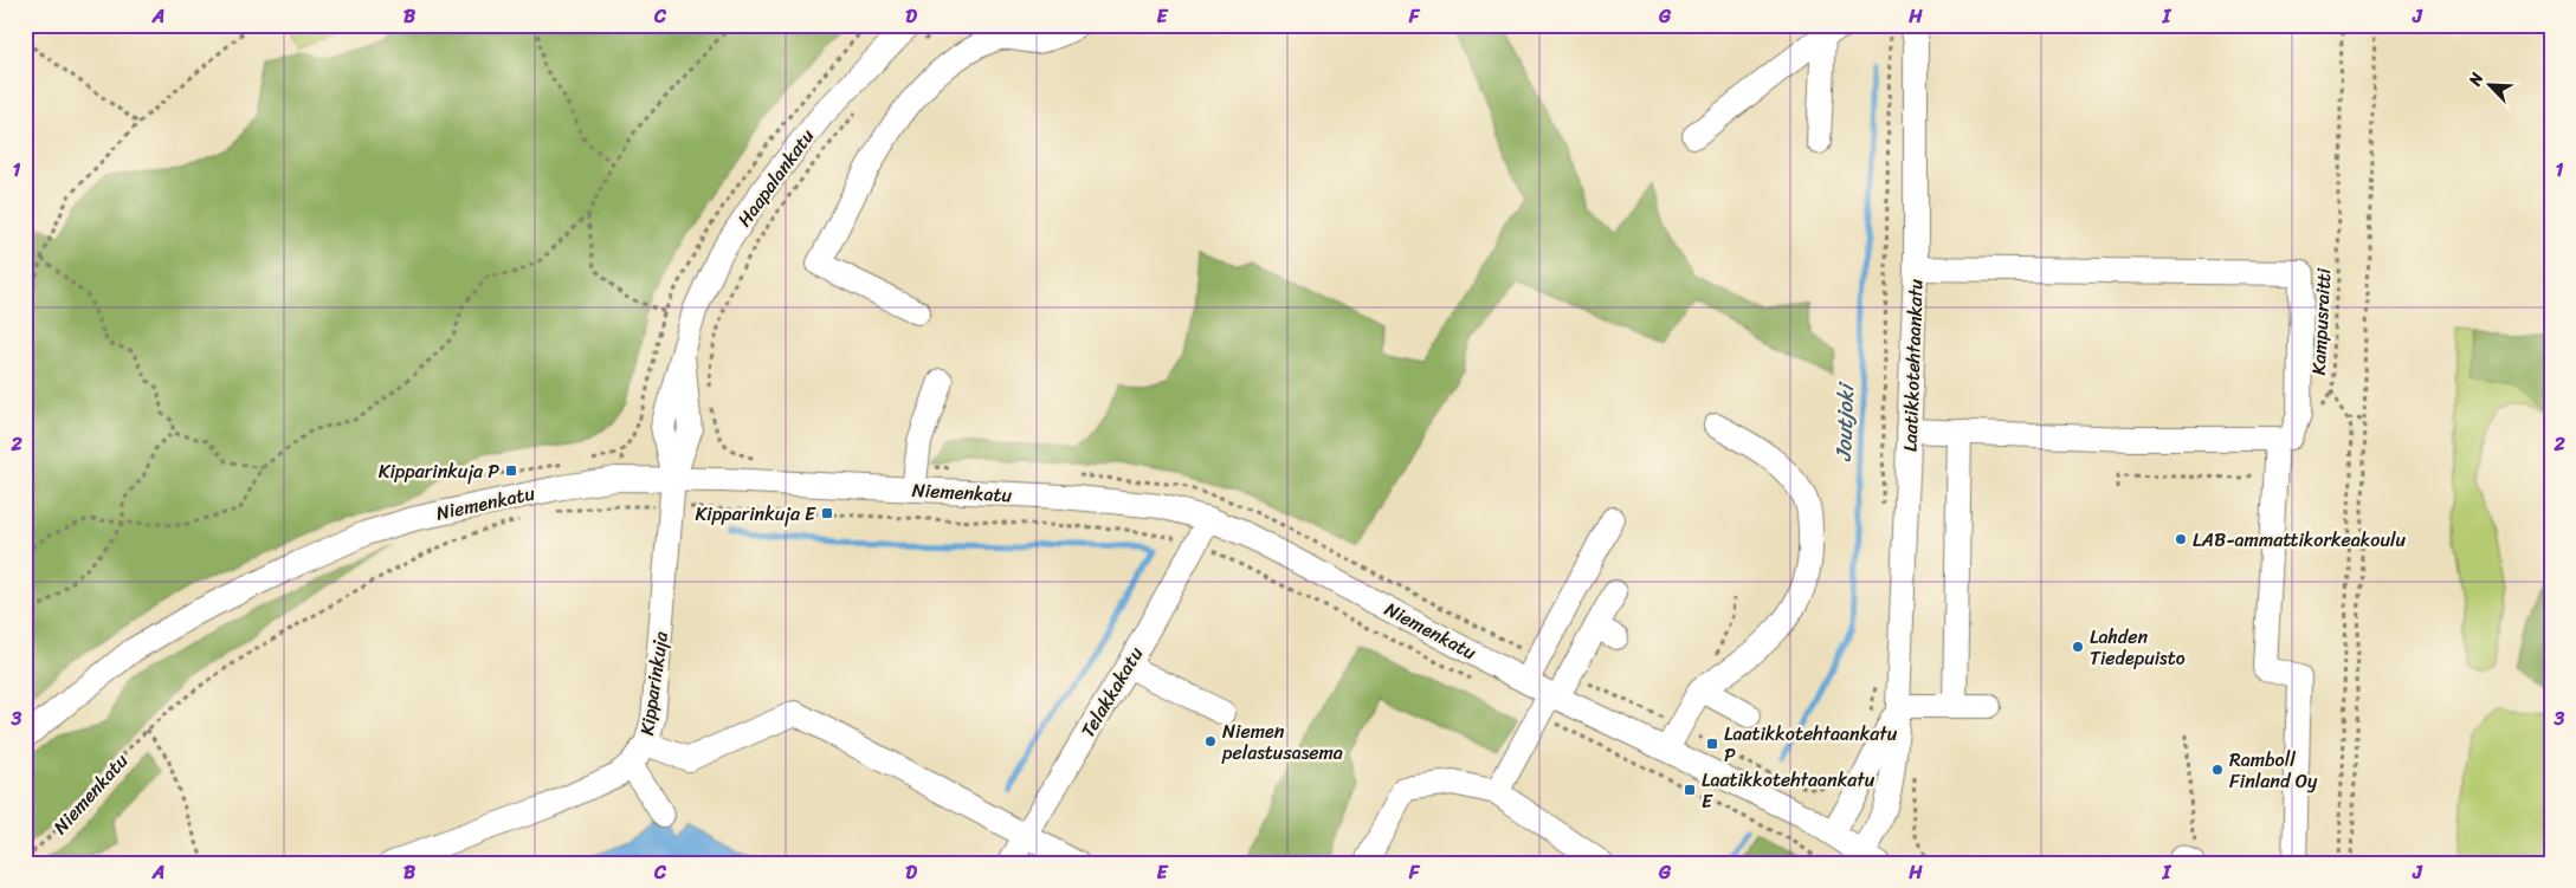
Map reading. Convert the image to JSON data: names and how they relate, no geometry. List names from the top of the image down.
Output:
{
  "streets": {
    "street": [
      "Haapalankatu",
      "Laatikkotehtaankatu",
      "Niemenkatu",
      "Kipparinkuja",
      "Telakkakatu"
    ],
    "path": ["Kampusraitti"]
  },
  "crossings": [
    ["Haapalankatu", "Niemenkatu"],
    ["Haapalankatu", "Kipparinkuja"],
    ["Laatikkotehtaankatu", "Niemenkatu"],
    ["Niemenkatu", "Kipparinkuja"],
    ["Niemenkatu", "Telakkakatu"]
  ],
  "water": ["Joutjoki"],
  "places": {
    "transit": [
      "Kipparinkuja P",
      "Kipparinkuja E",
      "Laatikkotehtaankatu P",
      "Laatikkotehtaankatu E"
    ],
    "other": [
      "LAB-ammattikorkeakoulu",
      "Lahden Tiedepuisto",
      "Niemen pelastusasema",
      "Ramboll Finland Oy"
    ]
  },
  "north": "top left",
  "grid": {
    "columns": [
      "A",
      "B",
      "C",
      "D",
      "E",
      "F",
      "G",
      "H",
      "I",
      "J"
    ],
    "rows": ["1", "2", "3"]
  }
}
